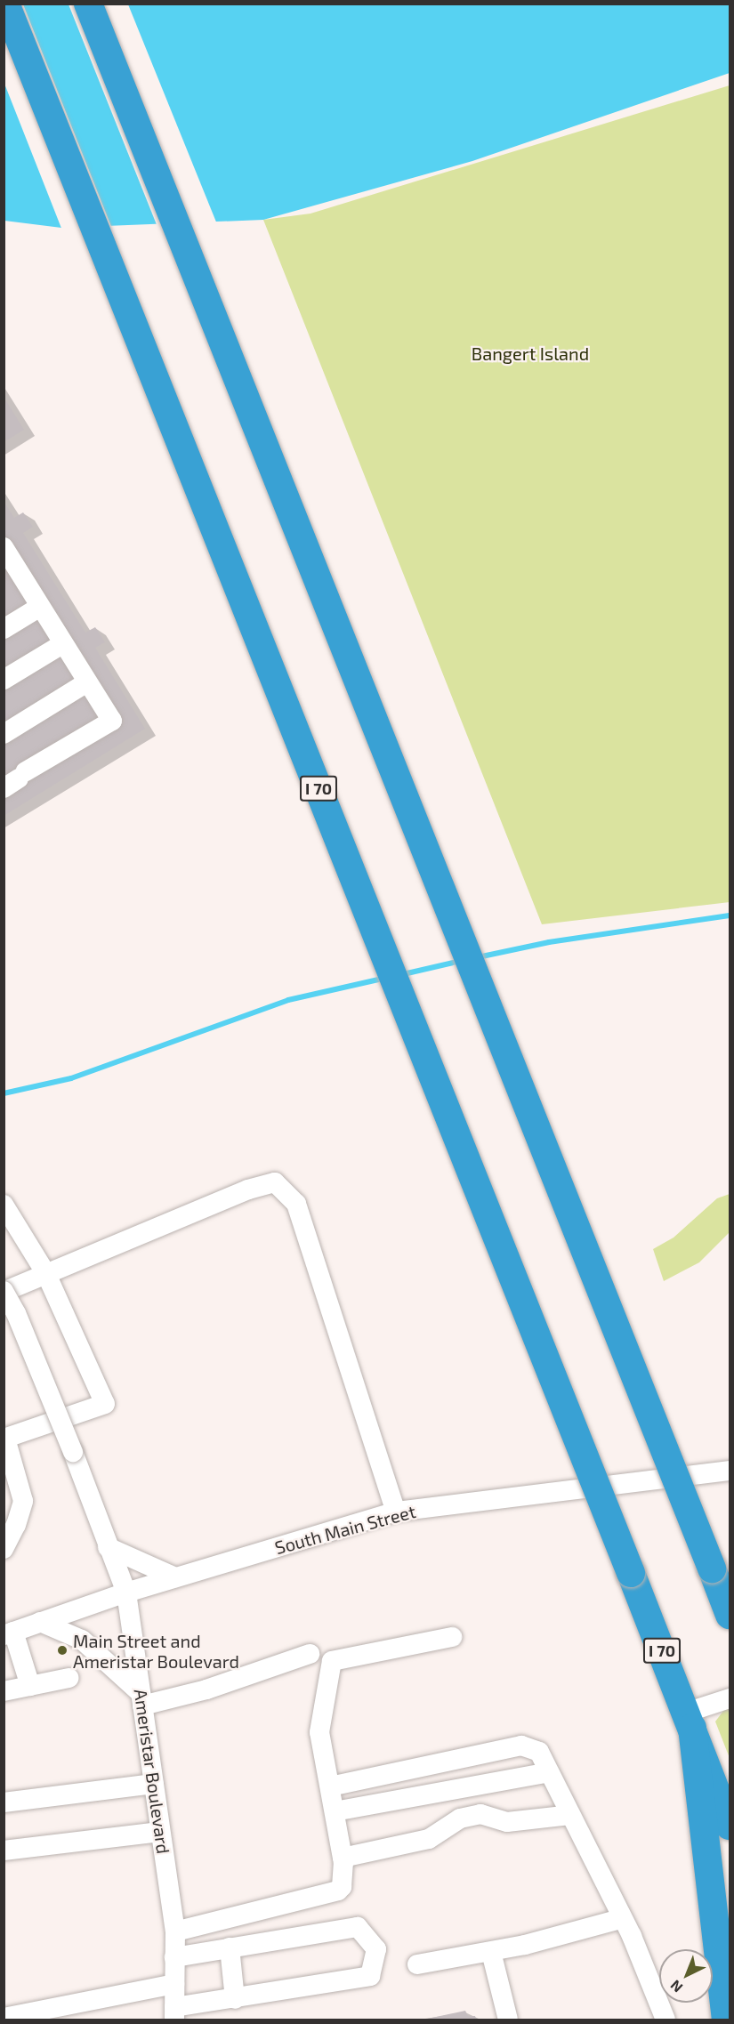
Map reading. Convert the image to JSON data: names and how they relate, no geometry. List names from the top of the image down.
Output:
{
  "streets": {
    "highway": ["I 70"],
    "street": ["South Main Street", "Ameristar Boulevard"]
  },
  "crossings": [
    ["South Main Street", "Ameristar Boulevard"]
  ],
  "parks": ["Bangert Island"],
  "places": ["Main Street and Ameristar Boulevard"],
  "north": "bottom left"
}
